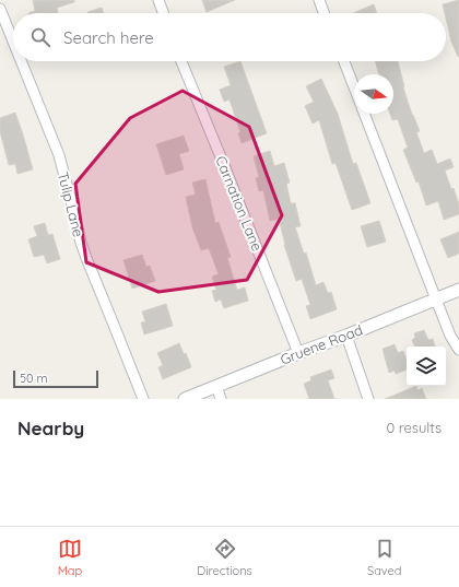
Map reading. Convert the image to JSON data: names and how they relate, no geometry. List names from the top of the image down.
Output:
{
  "streets": {
    "street": ["Carnation Lane", "Tulip Lane", "Gruene Road"]
  },
  "crossings": [
    ["Carnation Lane", "Gruene Road"]
  ],
  "scale_bar": "50 m",
  "north": "right",
  "page": {
    "search": "Search here",
    "scale": "50 m",
    "heading": ["Nearby", "0 results"],
    "nav": ["Map", "Directions", "Saved"]
  }
}
